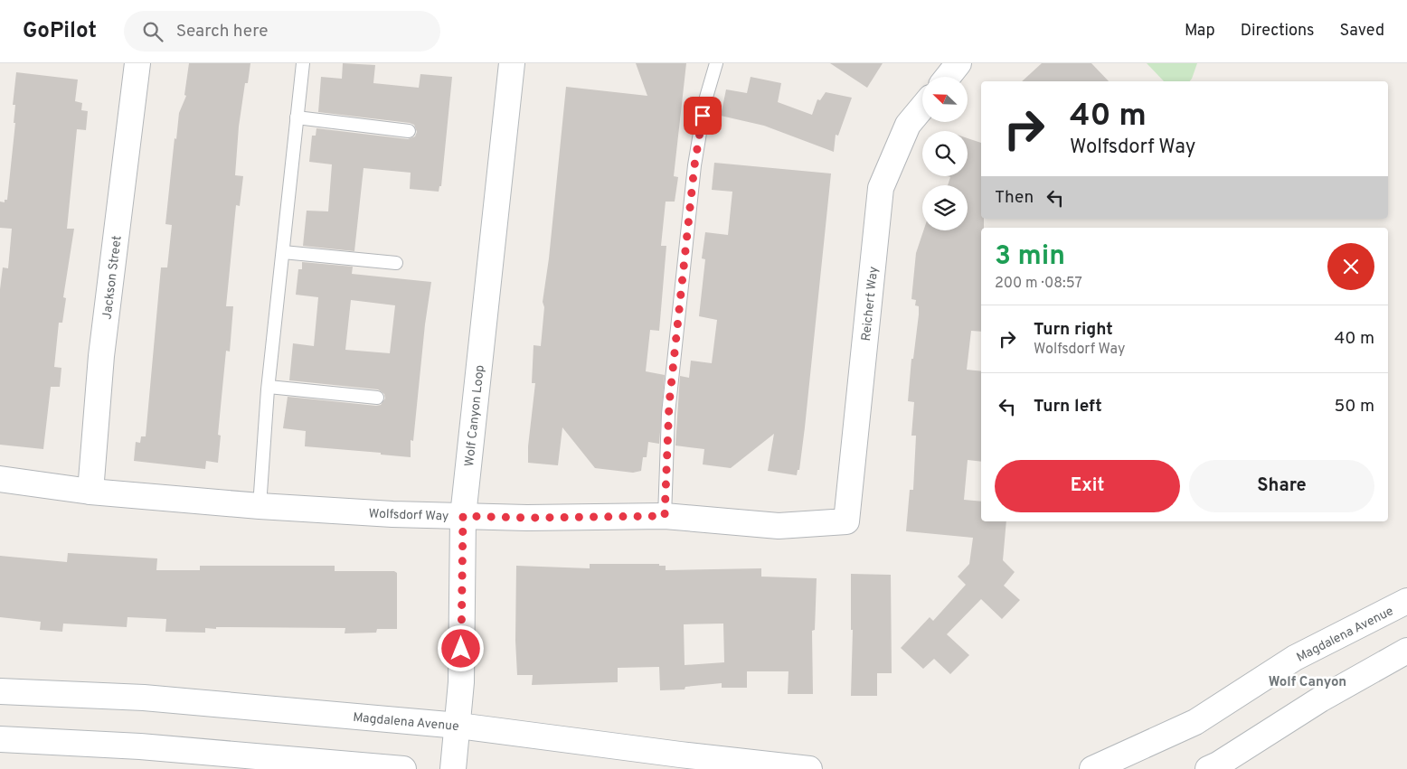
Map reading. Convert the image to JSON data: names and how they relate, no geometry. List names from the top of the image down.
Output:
{
  "streets": {
    "street": [
      "Jackson Street",
      "Reichert Way",
      "Wolf Canyon Loop",
      "Wolfsdorf Way",
      "Magdalena Avenue"
    ]
  },
  "crossings": [
    ["Jackson Street", "Wolfsdorf Way"],
    ["Reichert Way", "Wolfsdorf Way"],
    ["Wolf Canyon Loop", "Wolfsdorf Way"],
    ["Wolf Canyon Loop", "Magdalena Avenue"]
  ],
  "districts": ["Wolf Canyon"],
  "north": "top left",
  "page": {
    "header": "GoPilot",
    "search": "Search here",
    "nav": ["Map", "Directions", "Saved"],
    "turn": ["40 m", "Wolfsdorf Way"],
    "then": "Then",
    "heading": ["3 min", "200 m · 08:57"],
    "list": [
      {
        "name": "Turn right",
        "note": "Wolfsdorf Way",
        "value": "40 m"
      },
      {
        "name": "Turn left",
        "value": "50 m"
      }
    ],
    "buttons": ["Exit", "Share"]
  }
}
